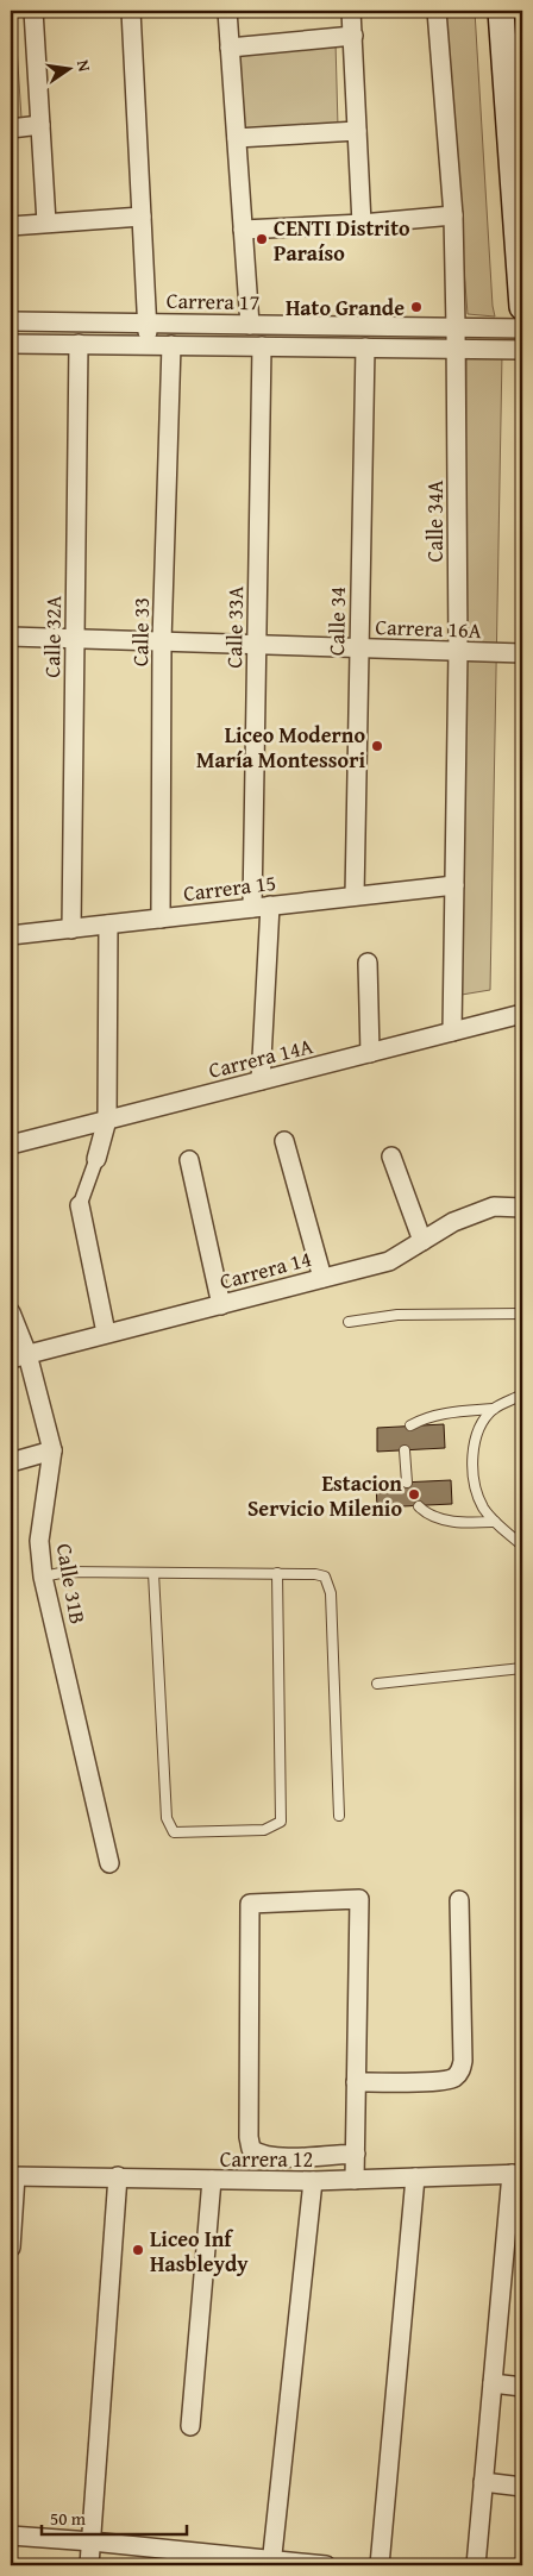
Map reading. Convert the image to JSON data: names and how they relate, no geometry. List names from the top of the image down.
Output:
{
  "streets": {
    "street": [
      "Carrera 17",
      "Calle 34A",
      "Calle 34",
      "Calle 33A",
      "Carrera 16A",
      "Calle 33",
      "Calle 32A",
      "Carrera 15",
      "Carrera 14A",
      "Carrera 14",
      "Calle 31B",
      "Carrera 12"
    ]
  },
  "crossings": [
    ["Carrera 17", "Calle 34A"],
    ["Calle 34A", "Carrera 16A"],
    ["Calle 34A", "Carrera 15"],
    ["Calle 34A", "Carrera 14A"],
    ["Calle 34", "Carrera 16A"],
    ["Calle 34", "Carrera 15"],
    ["Calle 33A", "Carrera 16A"],
    ["Calle 33A", "Carrera 15"],
    ["Calle 33A", "Carrera 14A"],
    ["Carrera 16A", "Calle 33"],
    ["Carrera 16A", "Calle 32A"],
    ["Calle 33", "Carrera 15"],
    ["Calle 32A", "Carrera 15"],
    ["Carrera 14", "Calle 31B"]
  ],
  "places": [
    "CENTI Distrito Paraíso",
    "Hato Grande",
    "Liceo Moderno María Montessori",
    "Estacion Servicio Milenio",
    "Liceo Inf Hasbleydy"
  ],
  "scale_bar": "50 m",
  "north": "right"
}
